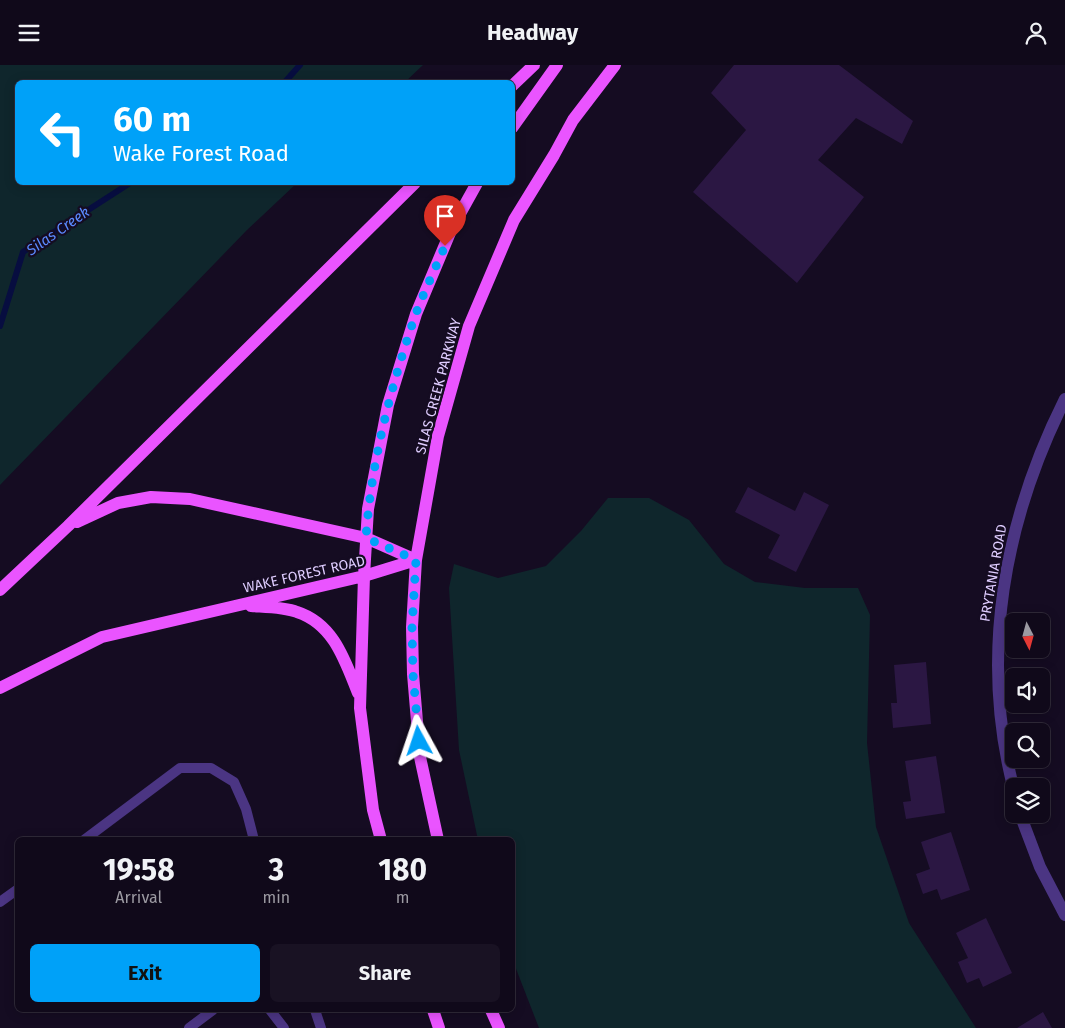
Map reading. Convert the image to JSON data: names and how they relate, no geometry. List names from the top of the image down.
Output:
{
  "streets": {
    "main road": ["SILAS CREEK PARKWAY", "WAKE FOREST ROAD"],
    "street": ["PRYTANIA ROAD"]
  },
  "crossings": [
    ["SILAS CREEK PARKWAY", "WAKE FOREST ROAD"]
  ],
  "water": ["Silas Creek"],
  "north": "bottom",
  "page": {
    "header": "Headway",
    "turn": ["60 m", "Wake Forest Road"],
    "eta": [
      "19:58",
      "Arrival",
      "3",
      "min",
      "180",
      "m"
    ],
    "buttons": ["Exit", "Share"]
  }
}
